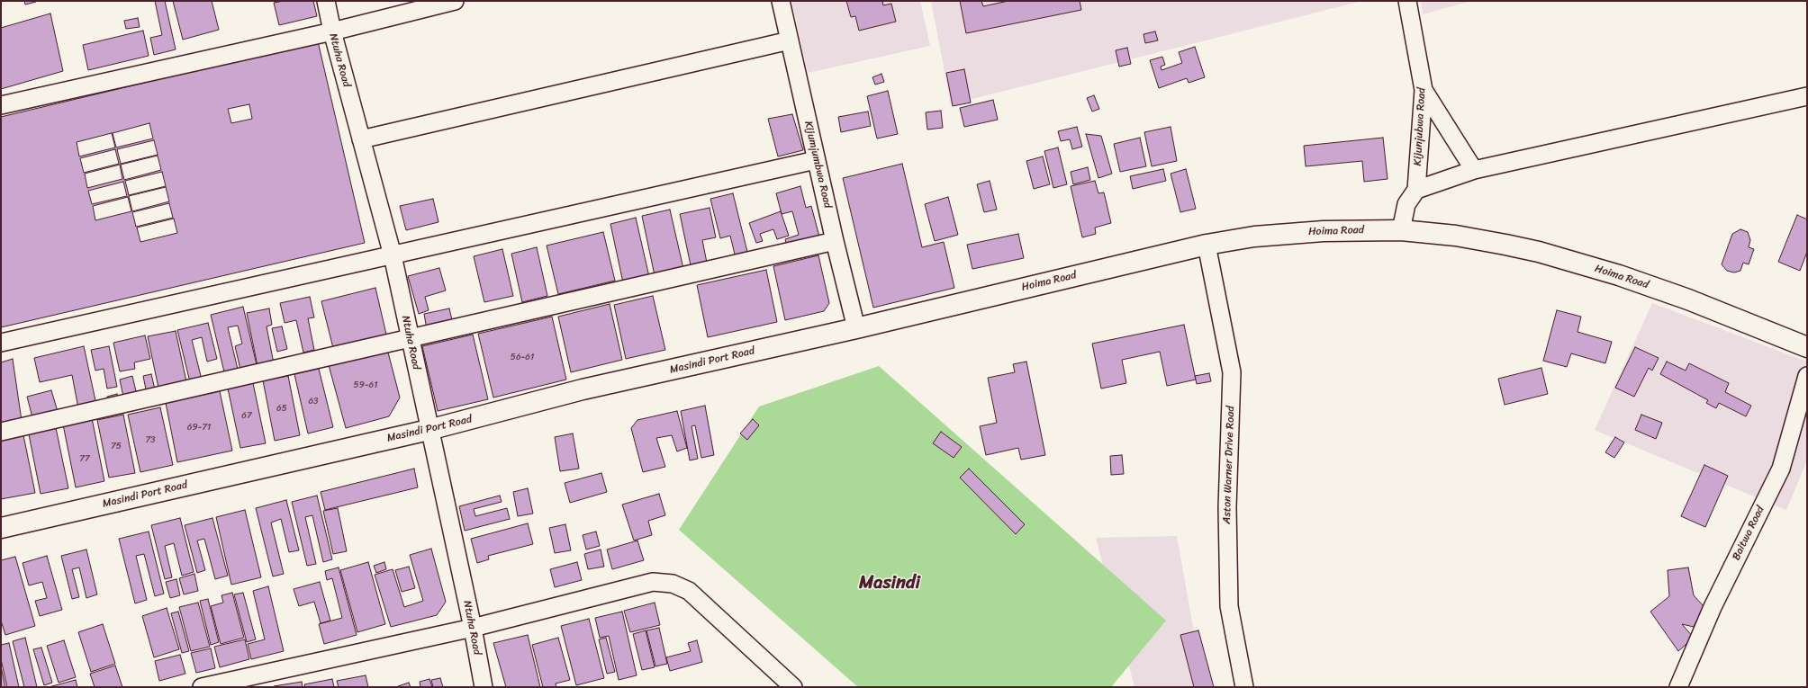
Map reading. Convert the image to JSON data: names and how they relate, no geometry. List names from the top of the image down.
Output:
{
  "streets": {
    "main road": ["Hoima Road", "Masindi Port Road"],
    "street": [
      "Ntuha Road",
      "Kijunjubwa Road",
      "Kijumjumbwa Road",
      "Aston Warner Drive Road",
      "Baitwa Road"
    ]
  },
  "crossings": [
    ["Ntuha Road", "Masindi Port Road"],
    ["Kijumjumbwa Road", "Hoima Road"],
    ["Kijumjumbwa Road", "Masindi Port Road"],
    ["Hoima Road", "Masindi Port Road"],
    ["Hoima Road", "Aston Warner Drive Road"]
  ],
  "districts": ["Masindi"],
  "house_numbers": [
    "56-61",
    "59-61",
    "63",
    "65",
    "67",
    "69-71",
    "73",
    "75",
    "77"
  ]
}
